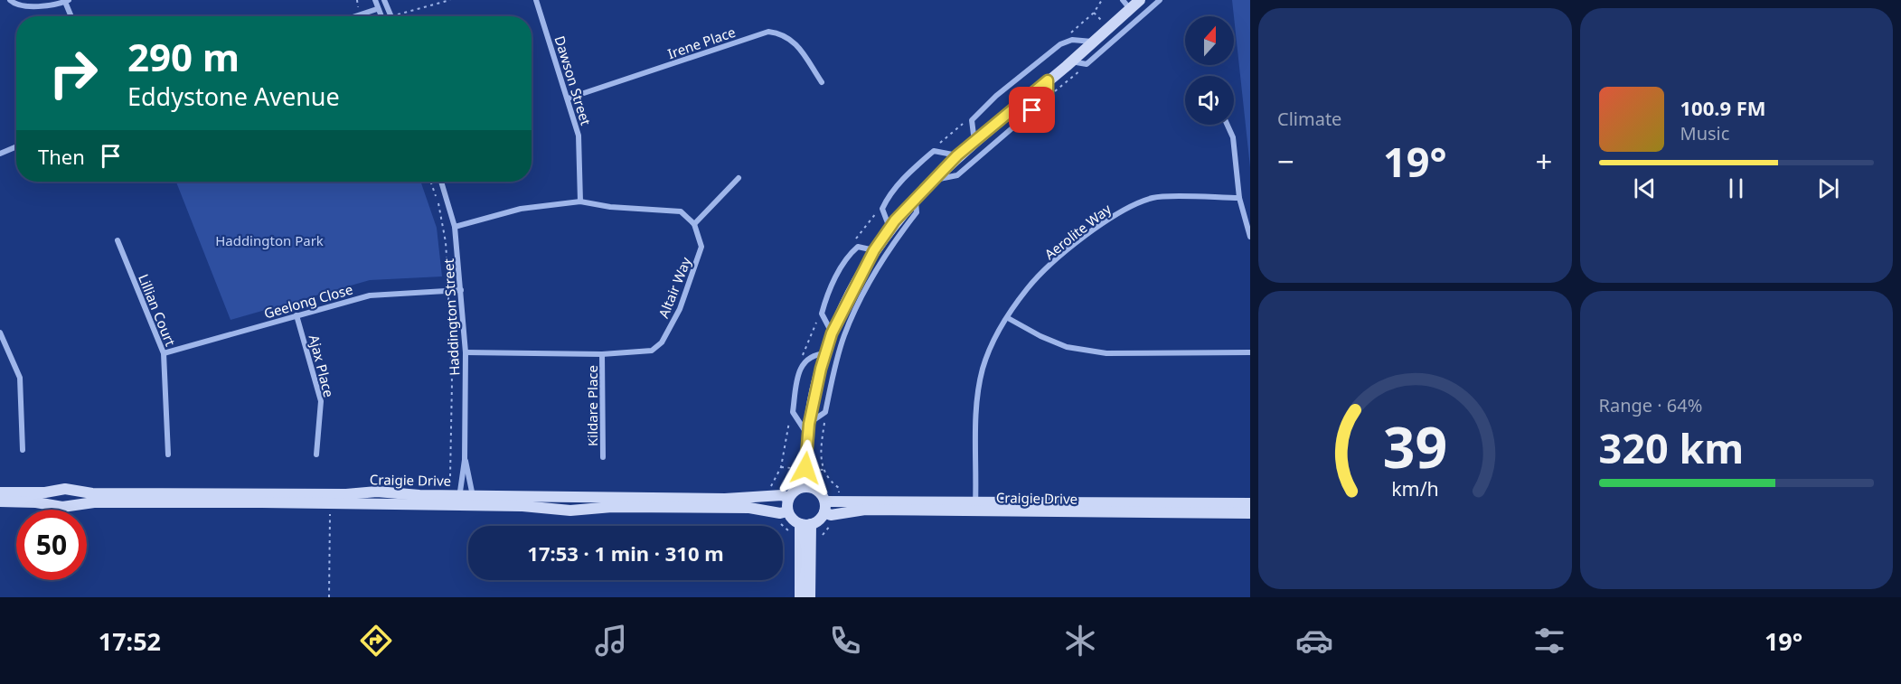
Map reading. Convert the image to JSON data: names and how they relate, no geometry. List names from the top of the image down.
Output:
{
  "streets": {
    "main road": ["Craigie Drive"],
    "street": [
      "Irene Place",
      "Dawson Street",
      "Aerolite Way",
      "Altair Way",
      "Geelong Close",
      "Lillian Court",
      "Haddington Street",
      "Ajax Place",
      "Kildare Place"
    ]
  },
  "crossings": [
    ["Irene Place", "Dawson Street"],
    ["Aerolite Way", "Craigie Drive"],
    ["Altair Way", "Haddington Street"],
    ["Altair Way", "Kildare Place"],
    ["Geelong Close", "Lillian Court"],
    ["Geelong Close", "Haddington Street"],
    ["Geelong Close", "Ajax Place"],
    ["Haddington Street", "Craigie Drive"]
  ],
  "parks": ["Haddington Park"],
  "north": "top",
  "page": {
    "tile": [
      "Climate",
      ["Range · 64%", "320 km"]
    ],
    "turn": ["290 m", "Eddystone Avenue"],
    "song": ["100.9 FM", "Music"],
    "then": "Then",
    "heat": ["−", "19°", "+"],
    "limit": "50",
    "trip": "17:53 · 1 min · 310 m",
    "tabs": ["17:52", "19°"],
    "gauge": ["39", "km/h"]
  }
}
